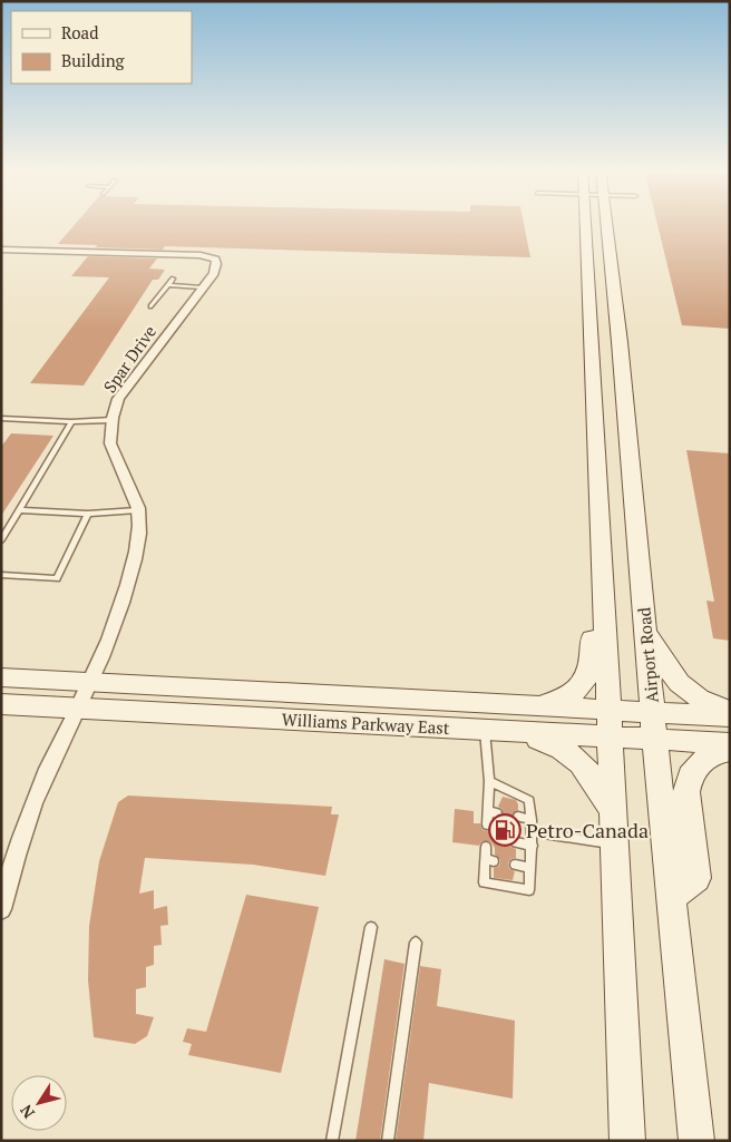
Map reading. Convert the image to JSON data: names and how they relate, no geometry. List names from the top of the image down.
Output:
{
  "streets": {
    "main road": ["Airport Road", "Williams Parkway East"],
    "street": ["Spar Drive"]
  },
  "crossings": [
    ["Spar Drive", "Williams Parkway East"],
    ["Airport Road", "Williams Parkway East"]
  ],
  "places": {
    "fuel station": ["Petro-Canada"]
  },
  "legend": ["Road", "Building"],
  "north": "bottom left"
}
